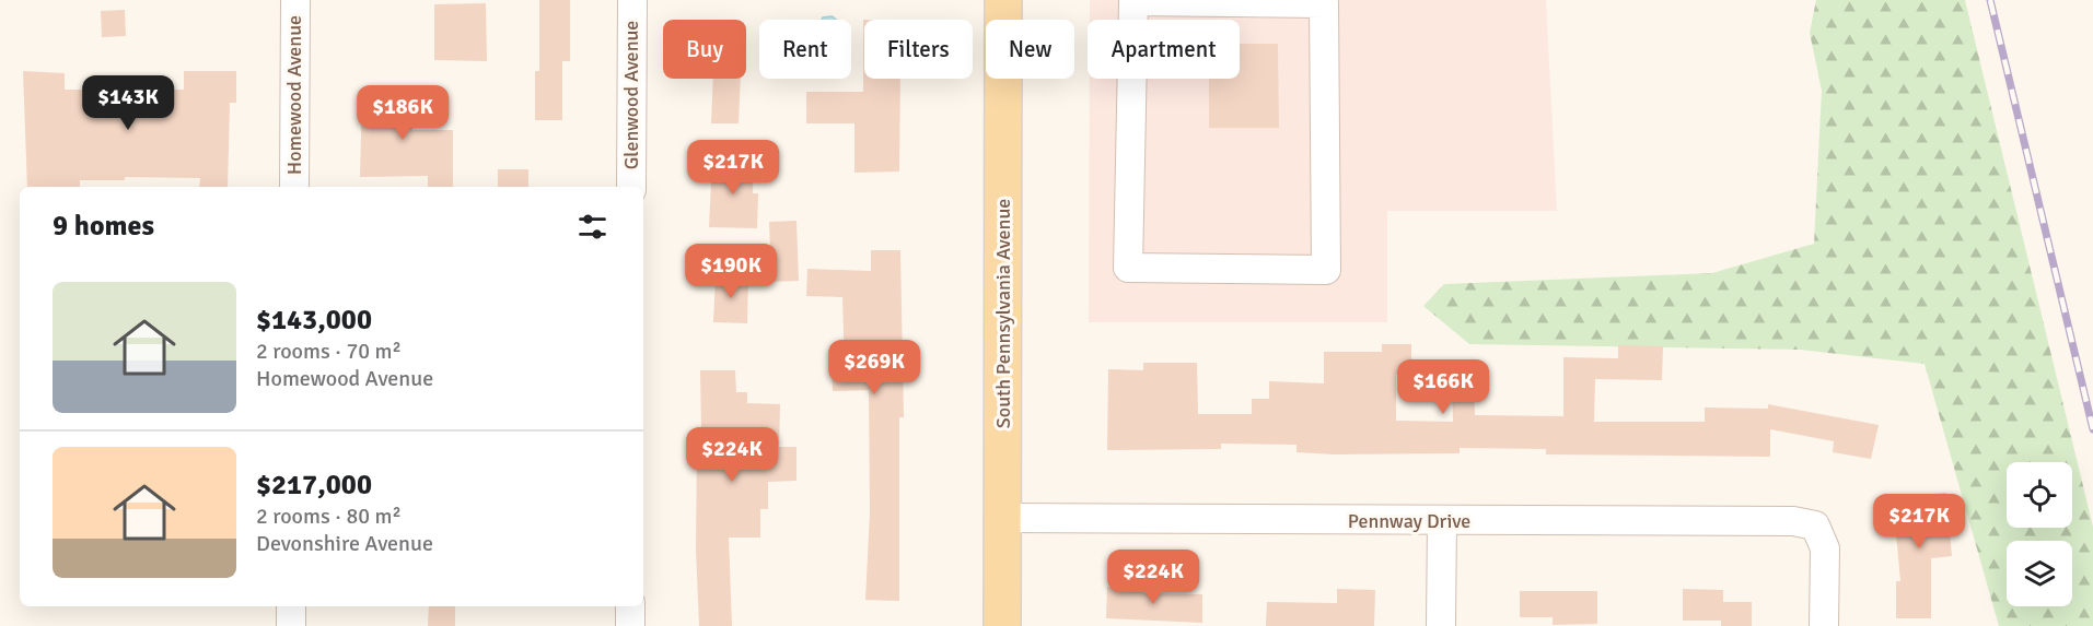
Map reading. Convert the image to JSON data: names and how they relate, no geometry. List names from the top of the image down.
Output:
{
  "streets": {
    "main road": ["South Pennsylvania Avenue"],
    "street": ["Homewood Avenue", "Glenwood Avenue", "Pennway Drive"]
  },
  "crossings": [
    ["South Pennsylvania Avenue", "Pennway Drive"]
  ],
  "page": {
    "chip": [
      "Buy",
      "Rent",
      "Filters",
      "New",
      "Apartment"
    ],
    "price": [
      "$143K",
      "$186K",
      "$217K",
      "$190K",
      "$269K",
      "$166K",
      "$224K",
      "$217K",
      "$224K"
    ],
    "heading": "9 homes",
    "list": [
      {
        "name": "$143,000",
        "note": "2 rooms · 70 m² · Homewood Avenue"
      },
      {
        "name": "$217,000",
        "note": "2 rooms · 80 m² · Devonshire Avenue"
      }
    ]
  }
}
